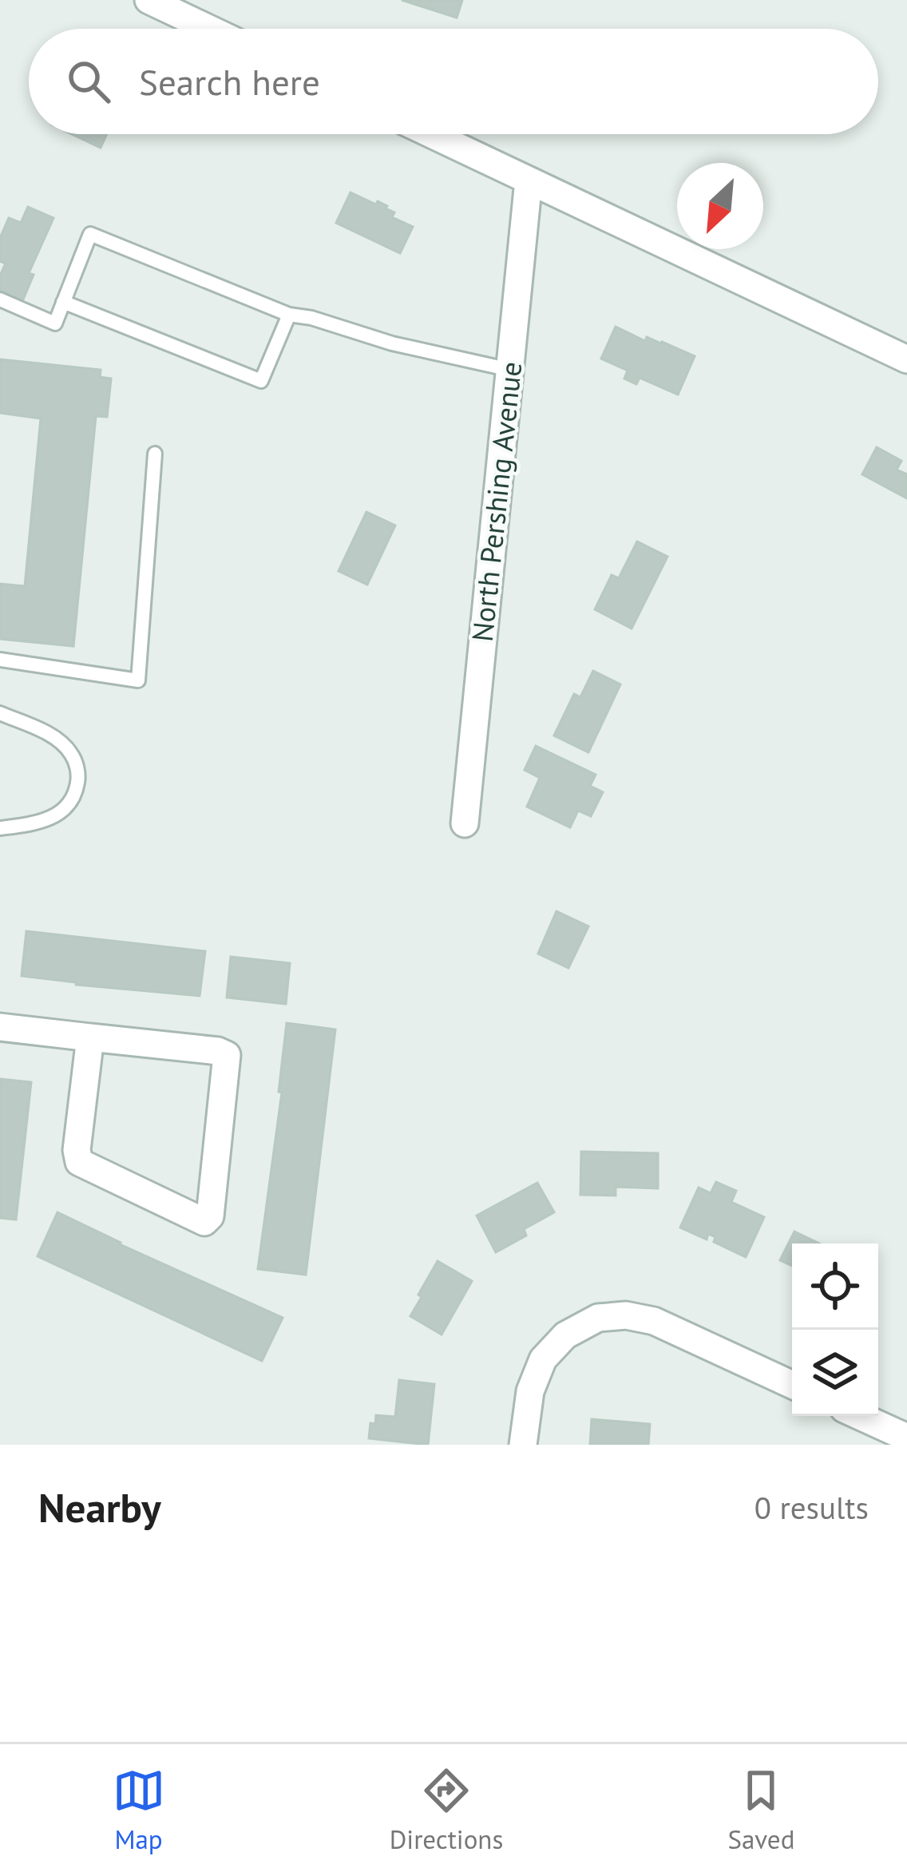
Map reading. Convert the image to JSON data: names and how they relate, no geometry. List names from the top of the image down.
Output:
{
  "streets": {
    "street": ["North Pershing Avenue"]
  },
  "north": "bottom left",
  "page": {
    "search": "Search here",
    "heading": ["Nearby", "0 results"],
    "nav": ["Map", "Directions", "Saved"]
  }
}
